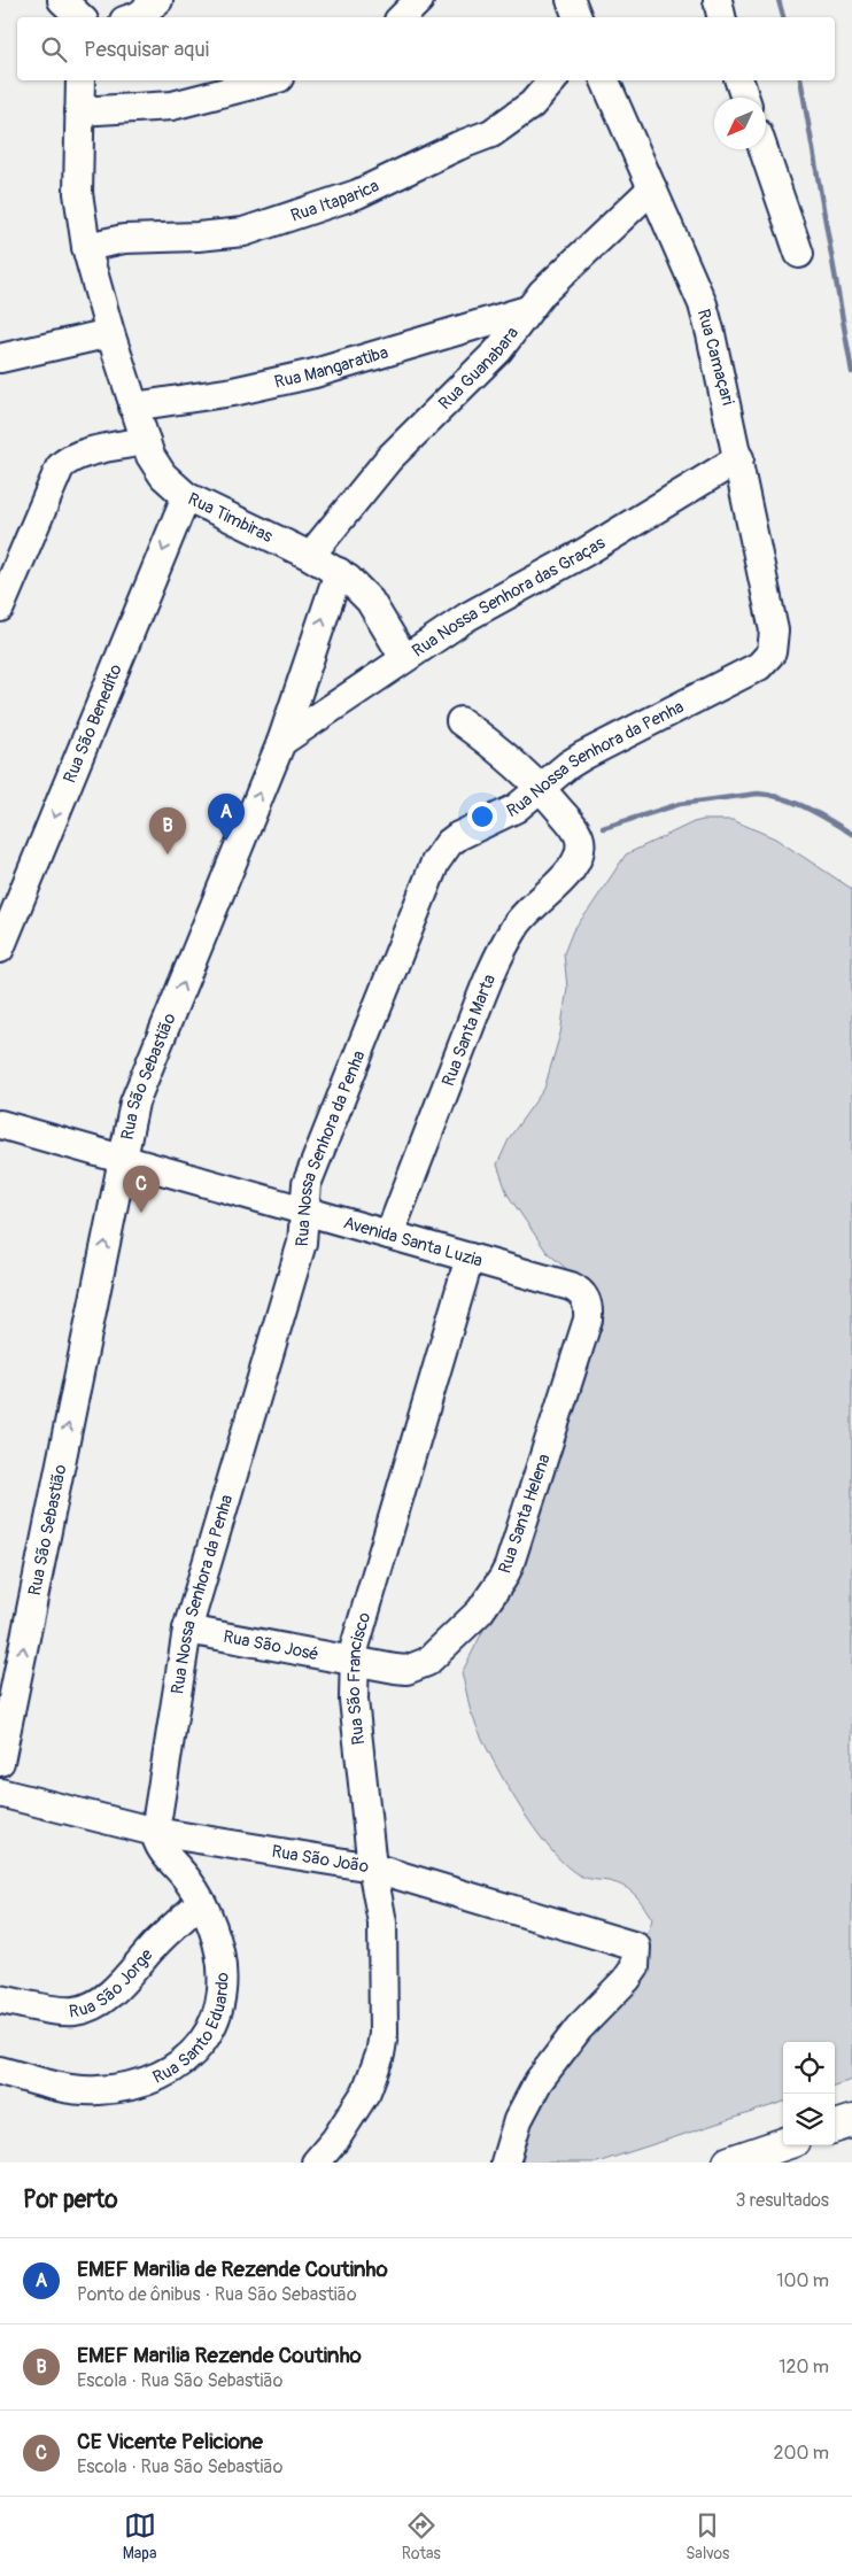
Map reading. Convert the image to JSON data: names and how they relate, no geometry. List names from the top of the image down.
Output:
{
  "streets": {
    "street": [
      "Rua Itaparica",
      "Rua Camaçari",
      "Rua Mangaratiba",
      "Rua Guanabara",
      "Rua Timbiras",
      "Rua Nossa Senhora das Graças",
      "Rua São Benedito",
      "Rua Nossa Senhora da Penha",
      "Rua Santa Marta",
      "Rua São Sebastião",
      "Avenida Santa Luzia",
      "Rua Santa Helena",
      "Rua São José",
      "Rua São Francisco",
      "Rua São João",
      "Rua São Jorge",
      "Rua Santo Eduardo"
    ]
  },
  "crossings": [
    ["Rua Itaparica", "Rua Timbiras"],
    ["Rua Camaçari", "Rua Guanabara"],
    ["Rua Camaçari", "Rua Nossa Senhora das Graças"],
    ["Rua Camaçari", "Rua Nossa Senhora da Penha"],
    ["Rua Mangaratiba", "Rua Guanabara"],
    ["Rua Mangaratiba", "Rua Timbiras"],
    ["Rua Guanabara", "Rua Timbiras"],
    ["Rua Timbiras", "Rua Nossa Senhora das Graças"],
    ["Rua Timbiras", "Rua São Benedito"],
    ["Rua Timbiras", "Rua São Sebastião"],
    ["Rua Nossa Senhora das Graças", "Rua São Sebastião"],
    ["Rua Nossa Senhora da Penha", "Rua Santa Marta"],
    ["Rua Nossa Senhora da Penha", "Avenida Santa Luzia"],
    ["Rua Nossa Senhora da Penha", "Rua São José"],
    ["Rua Nossa Senhora da Penha", "Rua São João"],
    ["Rua Nossa Senhora da Penha", "Rua Santo Eduardo"],
    ["Rua Santa Marta", "Avenida Santa Luzia"],
    ["Rua São Sebastião", "Avenida Santa Luzia"],
    ["Avenida Santa Luzia", "Rua Santa Helena"],
    ["Avenida Santa Luzia", "Rua São Francisco"],
    ["Rua Santa Helena", "Rua São José"],
    ["Rua Santa Helena", "Rua São Francisco"],
    ["Rua São José", "Rua São Francisco"],
    ["Rua São Francisco", "Rua São João"],
    ["Rua São João", "Rua Santo Eduardo"],
    ["Rua São Jorge", "Rua Santo Eduardo"]
  ],
  "one_way": ["Rua São Benedito", "Rua São Sebastião"],
  "north": "bottom left",
  "page": {
    "search": "Pesquisar aqui",
    "pins": ["A", "B", "C"],
    "heading": ["Por perto", "3 resultados"],
    "list": [
      {
        "mark": "A",
        "name": "EMEF Marilia de Rezende Coutinho",
        "note": "Ponto de ônibus · Rua São Sebastião",
        "value": "100 m"
      },
      {
        "mark": "B",
        "name": "EMEF Marilia Rezende Coutinho",
        "note": "Escola · Rua São Sebastião",
        "value": "120 m"
      },
      {
        "mark": "C",
        "name": "CE Vicente Pelicione",
        "note": "Escola · Rua São Sebastião",
        "value": "200 m"
      }
    ],
    "nav": ["Mapa", "Rotas", "Salvos"]
  }
}
